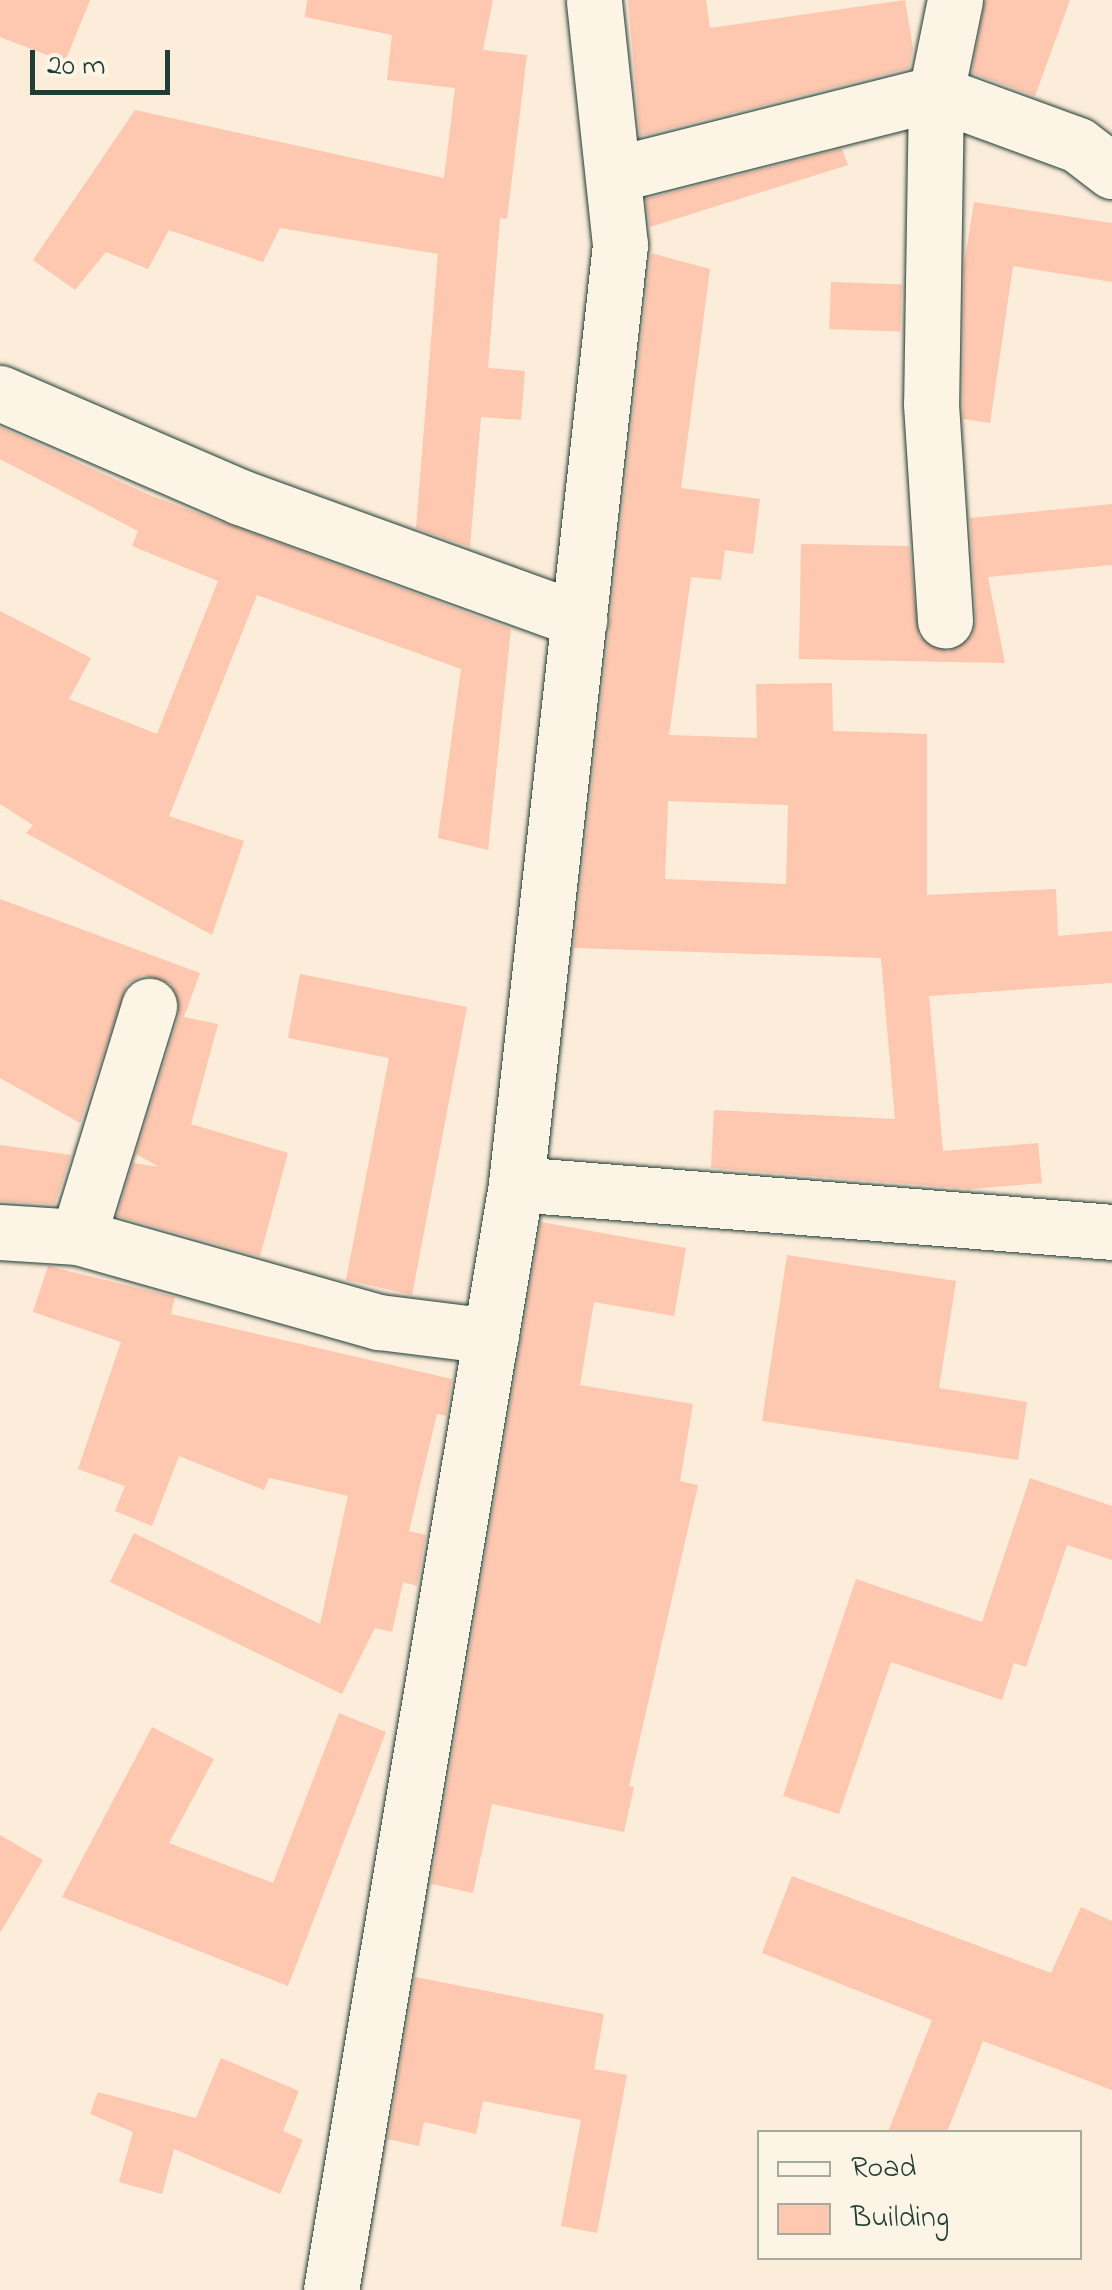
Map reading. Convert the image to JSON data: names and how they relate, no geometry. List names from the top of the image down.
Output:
{
  "legend": ["Road", "Building"],
  "scale_bar": "20 m"
}
